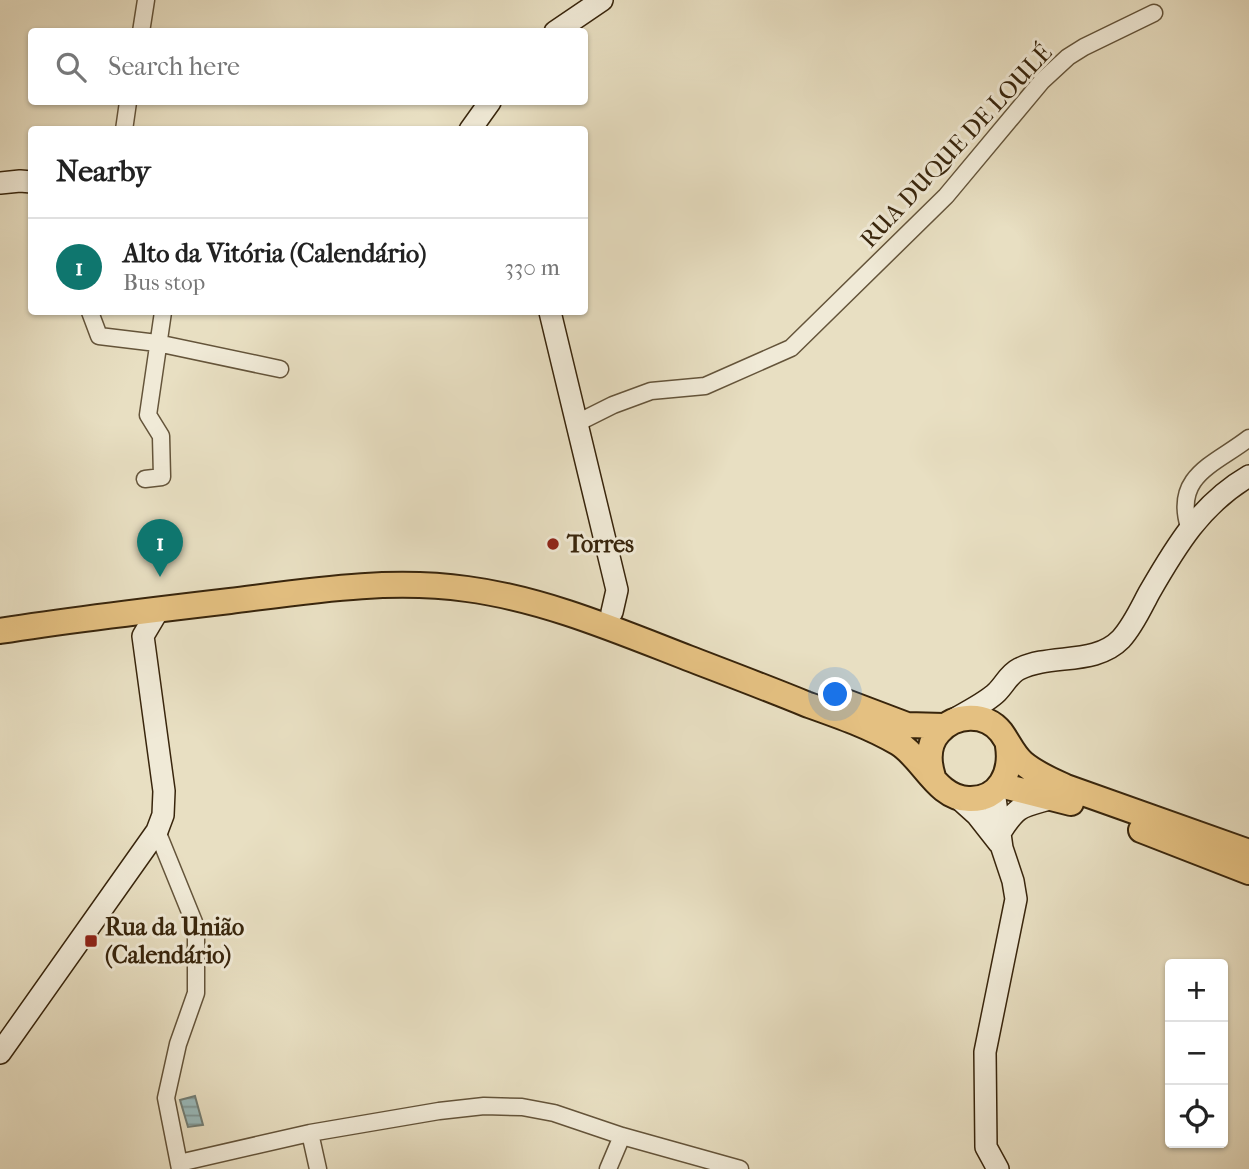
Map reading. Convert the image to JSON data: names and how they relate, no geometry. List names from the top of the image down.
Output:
{
  "streets": {
    "street": ["RUA DUQUE DE LOULÉ"]
  },
  "places": {
    "other": ["Torres"],
    "transit": ["Rua da União (Calendário)"]
  },
  "page": {
    "search": "Search here",
    "heading": "Nearby",
    "list": [
      {
        "mark": "1",
        "name": "Alto da Vitória (Calendário)",
        "note": "Bus stop",
        "value": "330 m"
      }
    ],
    "pins": "1",
    "map_buttons": ["+", "−"]
  }
}
